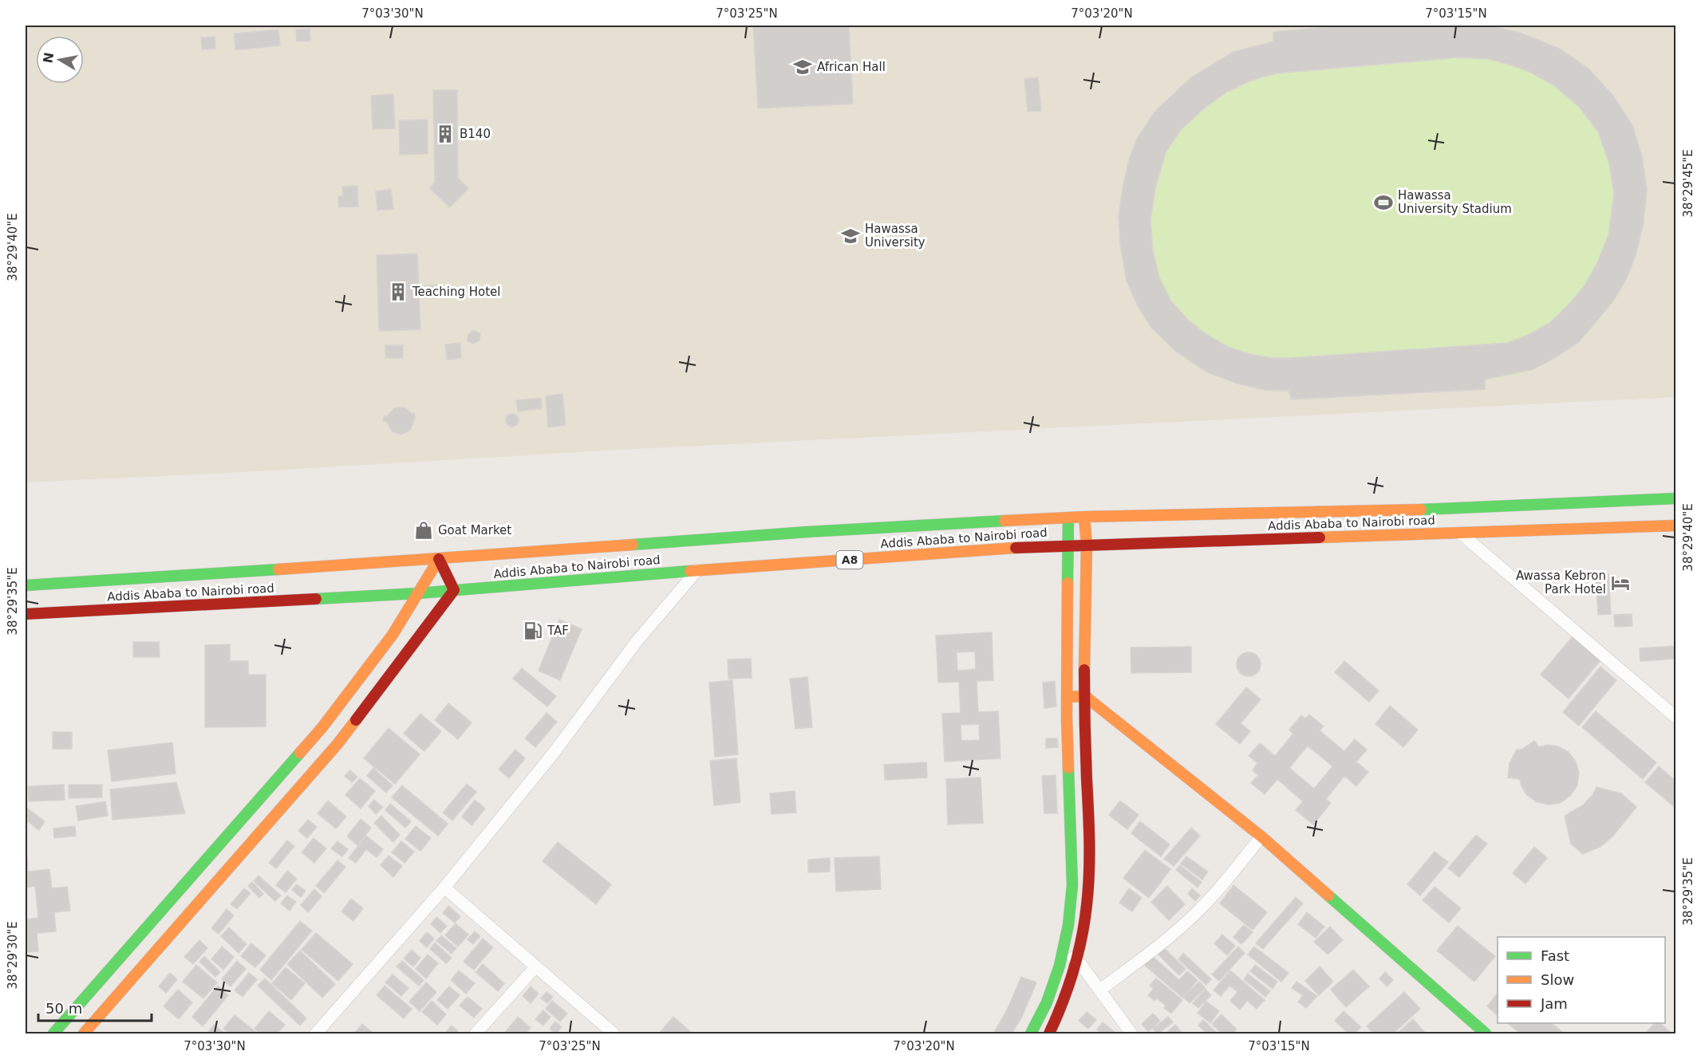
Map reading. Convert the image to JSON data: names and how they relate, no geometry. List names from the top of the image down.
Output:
{
  "streets": {
    "main road": ["Addis Ababa to Nairobi road", "A8"]
  },
  "places": {
    "school or university": ["African Hall", "Hawassa University"],
    "building": ["B140", "Teaching Hotel"],
    "sports": ["Hawassa University Stadium"],
    "shop": ["Goat Market"],
    "hotel": ["Awassa Kebron Park Hotel"],
    "fuel station": ["TAF"]
  },
  "legend": ["Fast", "Slow", "Jam"],
  "scale_bar": "50 m",
  "north": "left",
  "coordinates": [
    "7°03'30\"N",
    "7°03'25\"N",
    "7°03'20\"N",
    "7°03'15\"N",
    "38°29'45\"E",
    "38°29'40\"E",
    "38°29'35\"E",
    "38°29'30\"E"
  ]
}
